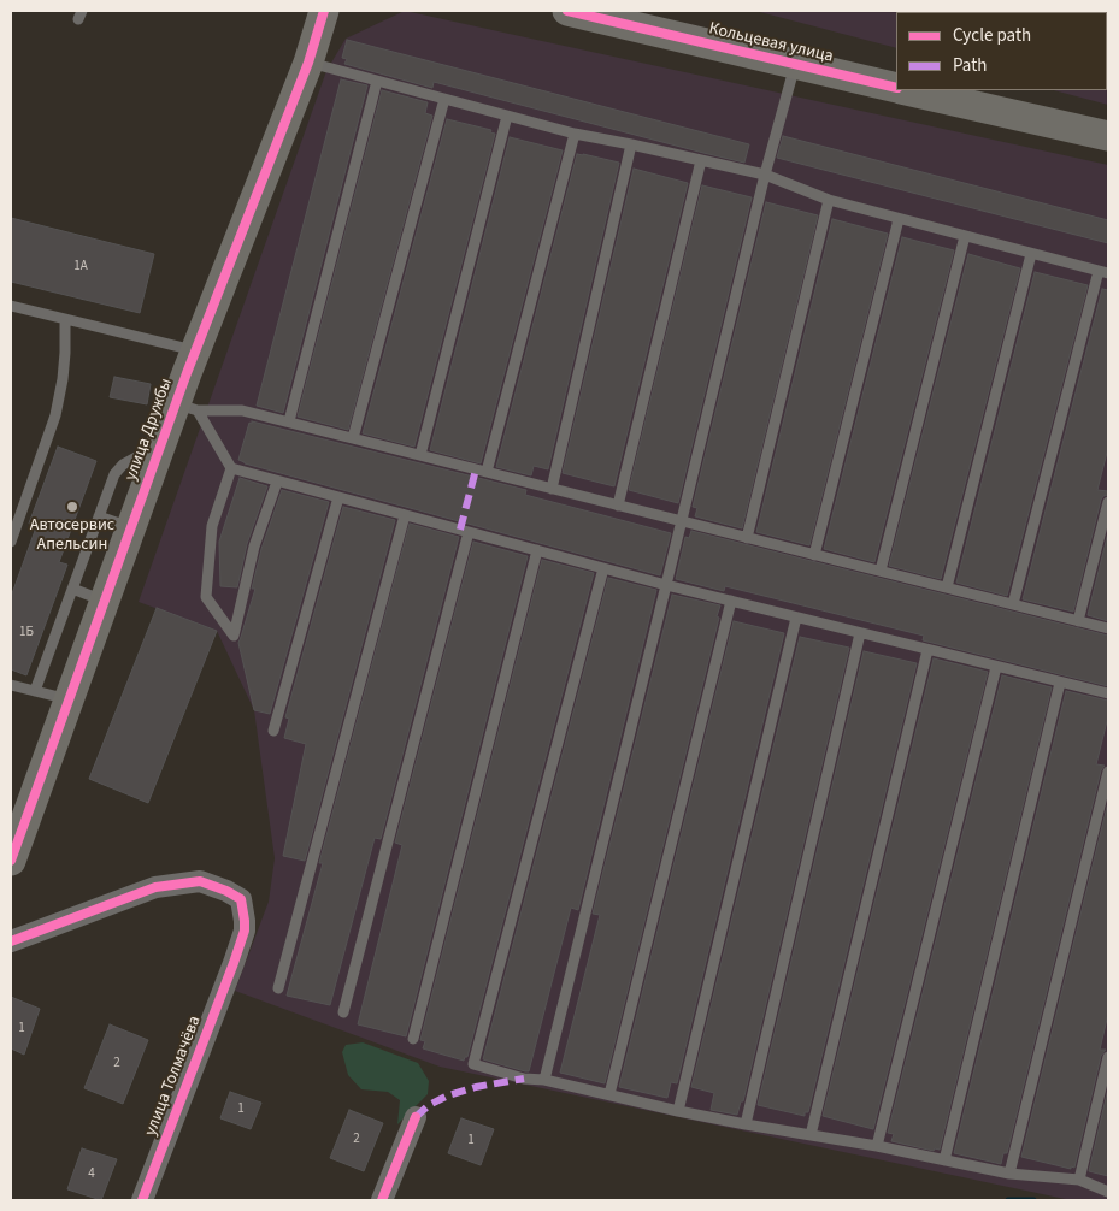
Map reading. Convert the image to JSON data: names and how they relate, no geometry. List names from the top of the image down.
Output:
{
  "streets": {
    "street": ["Кольцевая улица", "улица Дружбы", "улица Толмачёва"]
  },
  "places": ["Автосервис Апельсин"],
  "house_numbers": [
    "1А",
    "1Б",
    "1",
    "2",
    "1",
    "2",
    "1",
    "4"
  ],
  "legend": ["Cycle path", "Path"]
}
